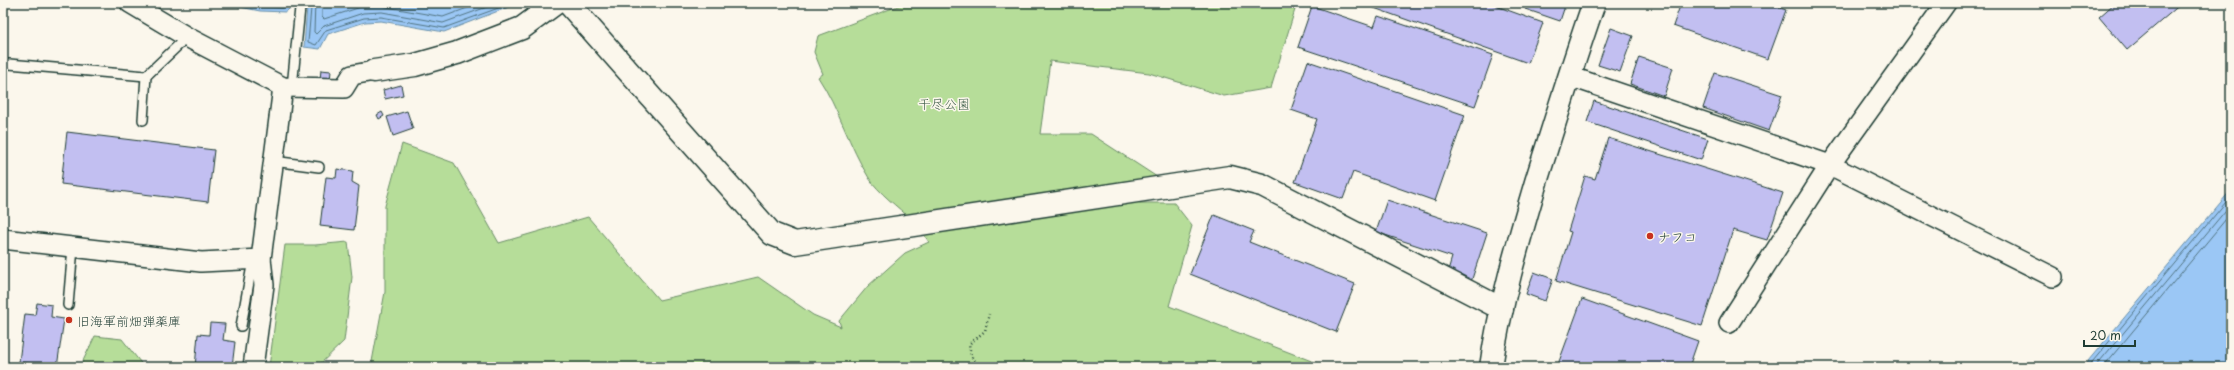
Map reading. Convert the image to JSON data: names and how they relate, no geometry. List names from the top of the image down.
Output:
{
  "parks": ["干尽公園"],
  "places": ["ナフコ", "旧海軍前畑弾薬庫"],
  "scale_bar": "20 m"
}
